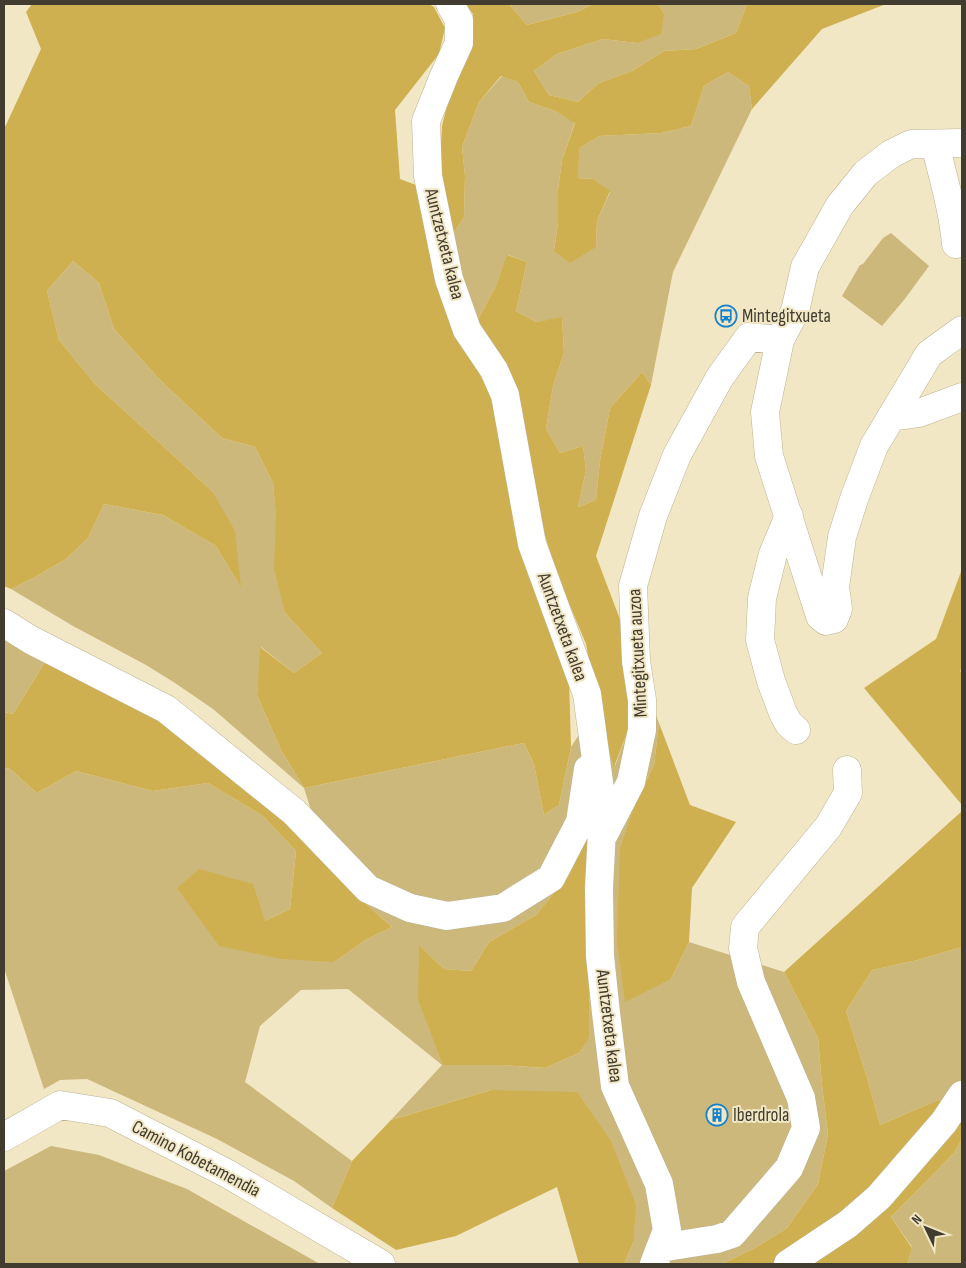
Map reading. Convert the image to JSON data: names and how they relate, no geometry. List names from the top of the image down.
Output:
{
  "streets": {
    "street": ["Auntzetxeta kalea", "Mintegitxueta auzoa", "Camino Kobetamendia"]
  },
  "crossings": [
    ["Auntzetxeta kalea", "Mintegitxueta auzoa"]
  ],
  "places": {
    "bus stop": ["Mintegitxueta"],
    "building": ["Iberdrola"]
  },
  "north": "top left"
}
